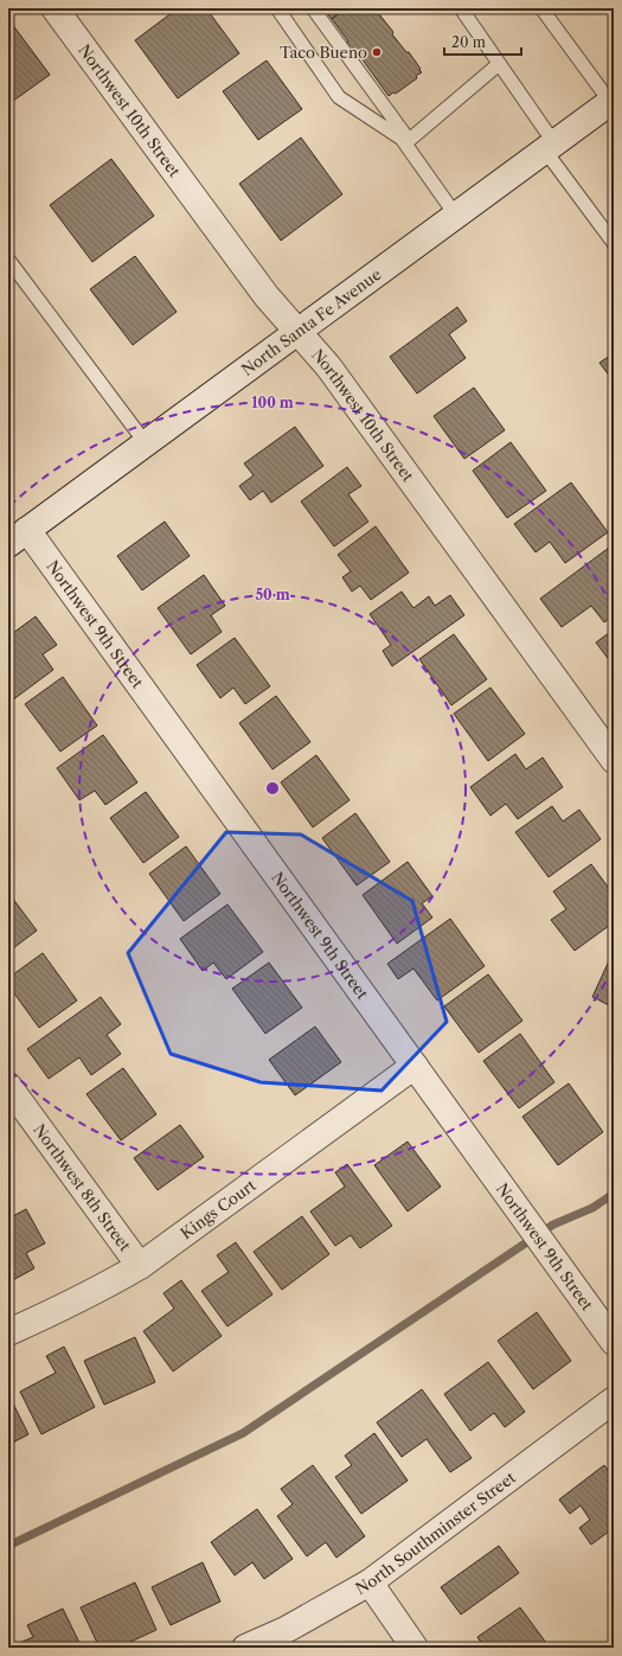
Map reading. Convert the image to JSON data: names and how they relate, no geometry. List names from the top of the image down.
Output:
{
  "streets": {
    "street": [
      "Northwest 10th Street",
      "North Santa Fe Avenue",
      "Northwest 9th Street",
      "Northwest 8th Street",
      "Kings Court",
      "North Southminster Street"
    ]
  },
  "crossings": [
    ["Northwest 10th Street", "North Santa Fe Avenue"],
    ["North Santa Fe Avenue", "Northwest 9th Street"],
    ["Northwest 9th Street", "Kings Court"],
    ["Northwest 8th Street", "Kings Court"]
  ],
  "places": ["Taco Bueno"],
  "scale_bar": "20 m",
  "rings": ["100 m", "50 m"]
}
